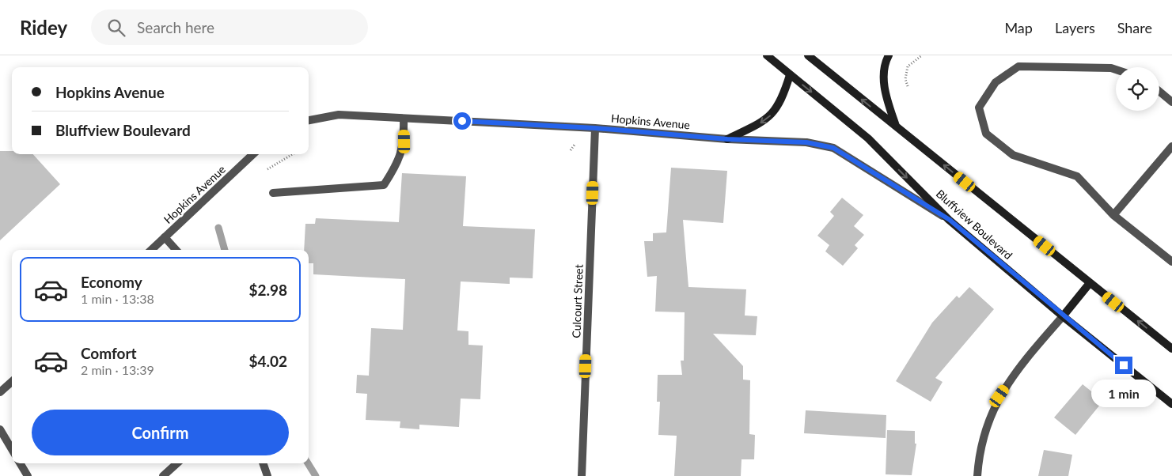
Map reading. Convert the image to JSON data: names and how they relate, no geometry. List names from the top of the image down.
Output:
{
  "streets": {
    "main road": ["Bluffview Boulevard"],
    "street": ["Hopkins Avenue", "Culcourt Street"]
  },
  "crossings": [
    ["Hopkins Avenue", "Bluffview Boulevard"],
    ["Hopkins Avenue", "Culcourt Street"]
  ],
  "page": {
    "header": "Ridey",
    "search": "Search here",
    "nav": ["Map", "Layers", "Share"],
    "banner": ["Hopkins Avenue", "Bluffview Boulevard"],
    "list": [
      {
        "name": "Economy",
        "note": "1 min · 13:38",
        "value": "$2.98"
      },
      {
        "name": "Comfort",
        "note": "2 min · 13:39",
        "value": "$4.02"
      }
    ],
    "bubble": "1 min",
    "buttons": "Confirm"
  }
}
